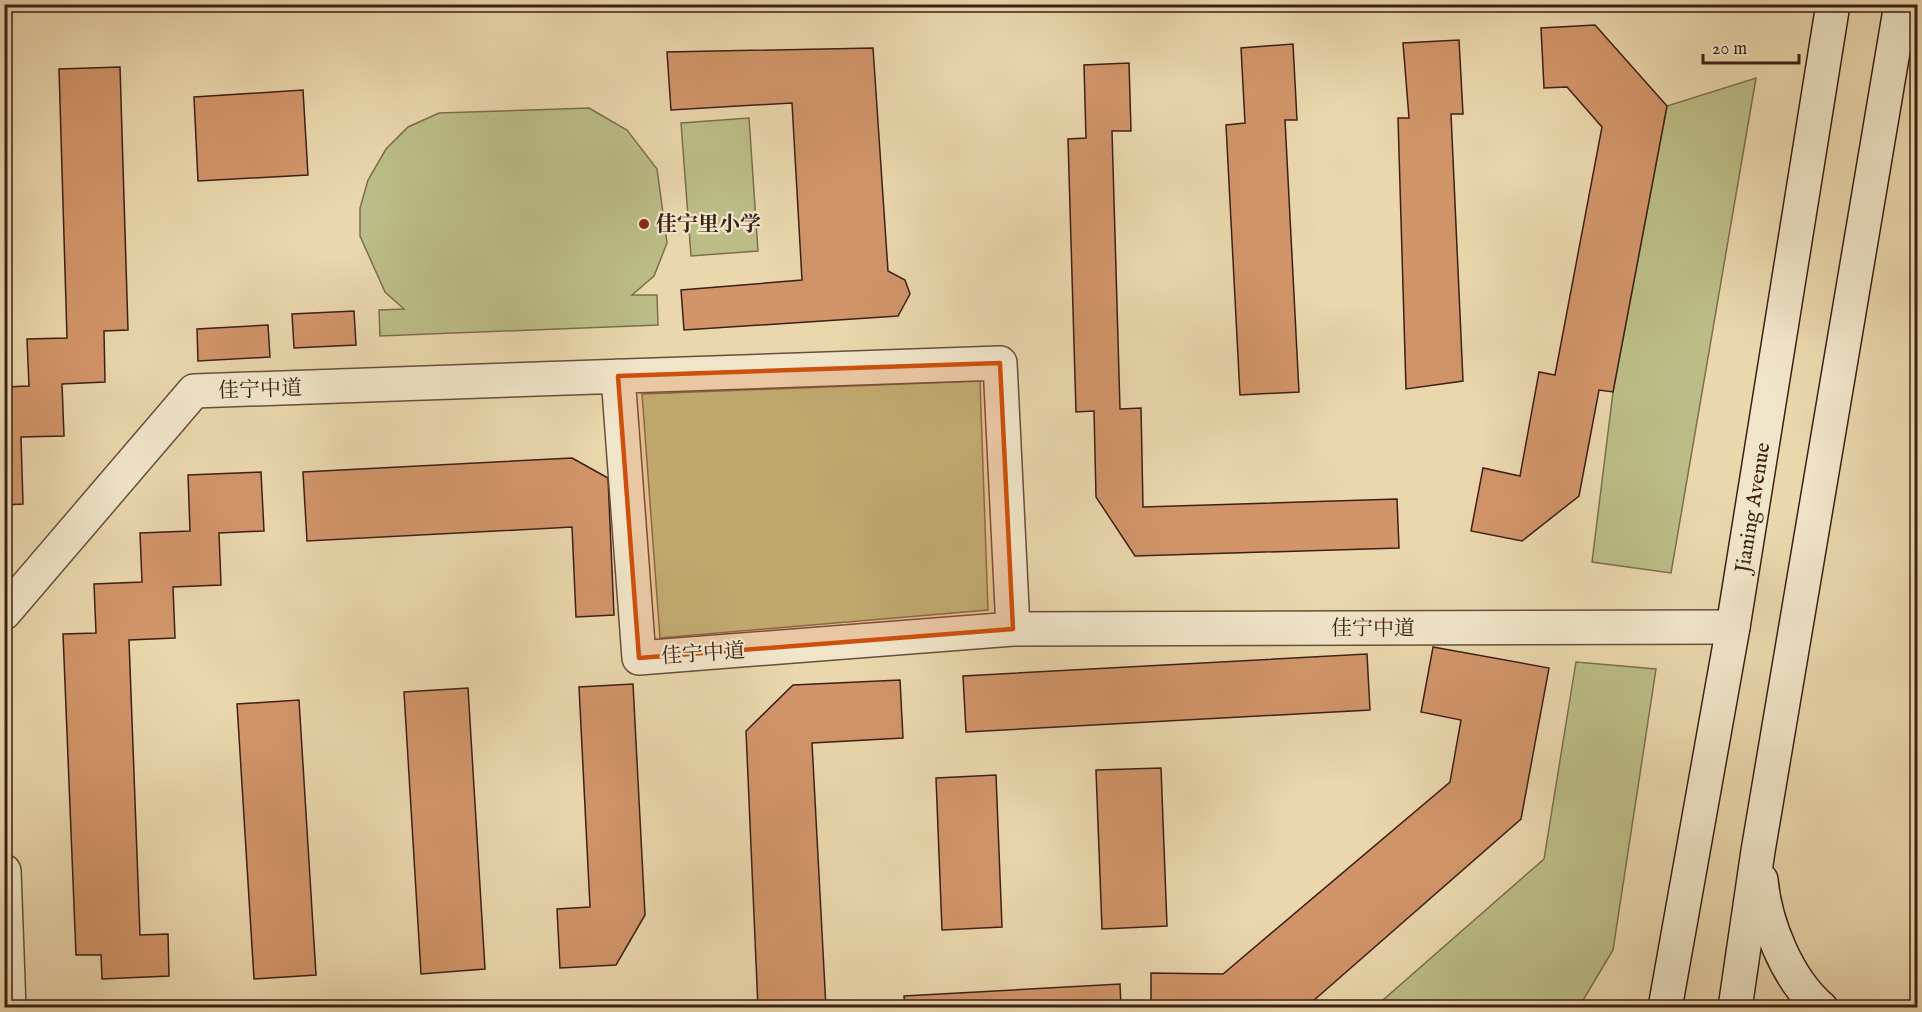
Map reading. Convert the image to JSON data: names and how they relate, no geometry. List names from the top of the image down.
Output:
{
  "streets": {
    "street": ["佳宁中道", "Jianing Avenue"]
  },
  "crossings": [
    ["佳宁中道", "Jianing Avenue"]
  ],
  "places": ["佳宁里小学"],
  "scale_bar": "20 m"
}
